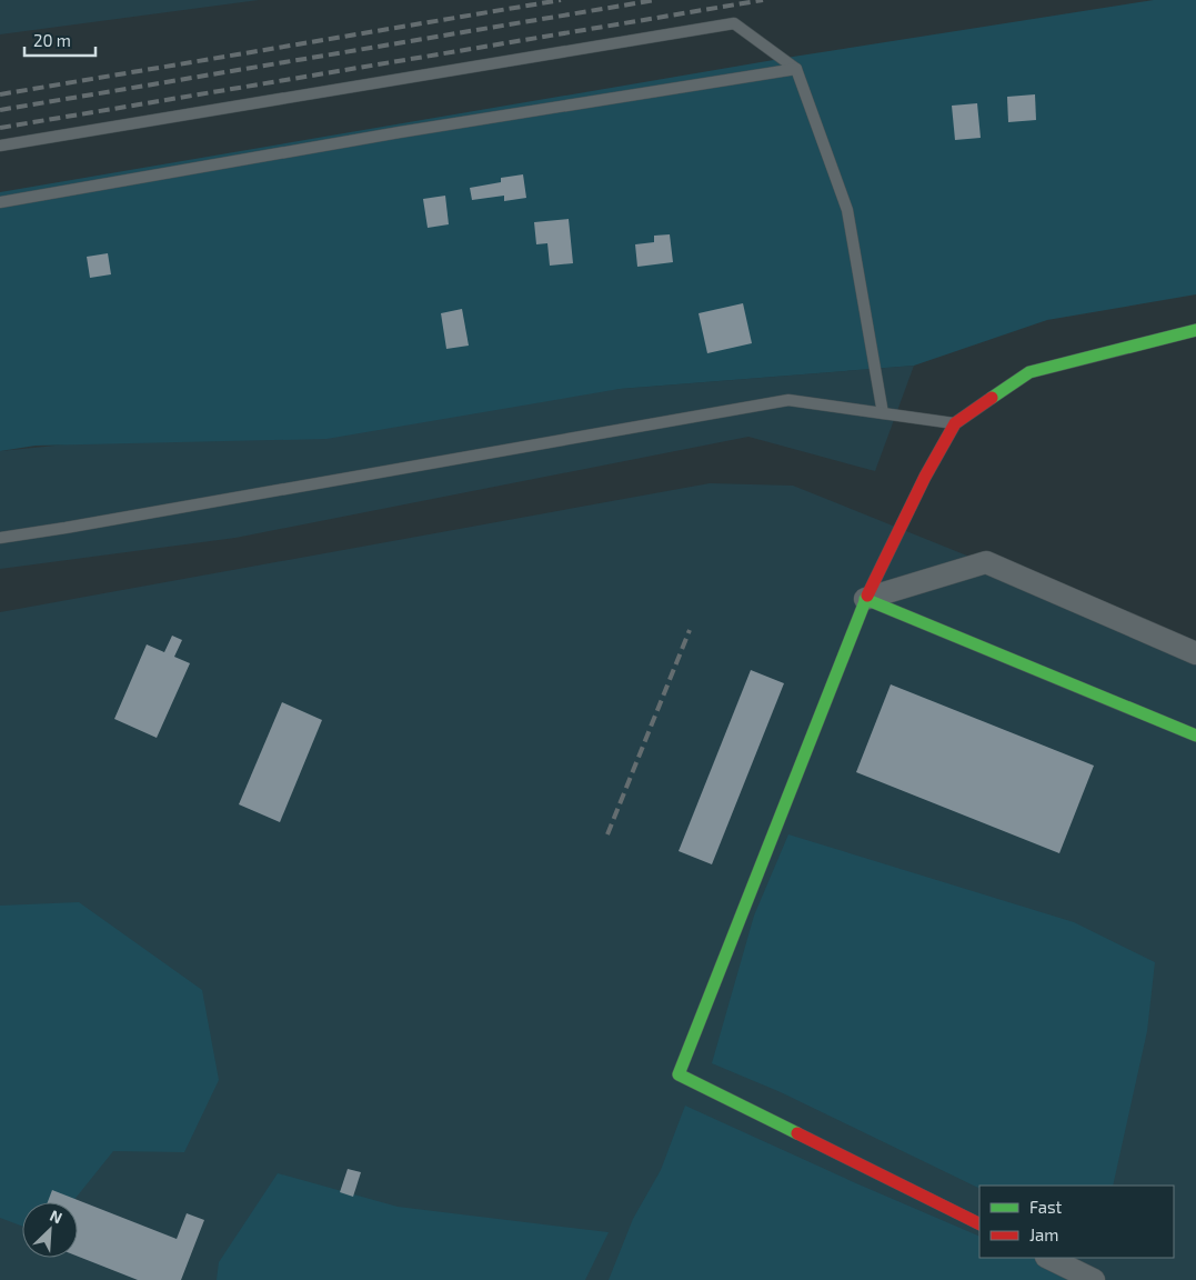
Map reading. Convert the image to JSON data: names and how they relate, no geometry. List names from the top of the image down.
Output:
{
  "legend": ["Fast", "Jam"],
  "scale_bar": "20 m",
  "north": "top right"
}
